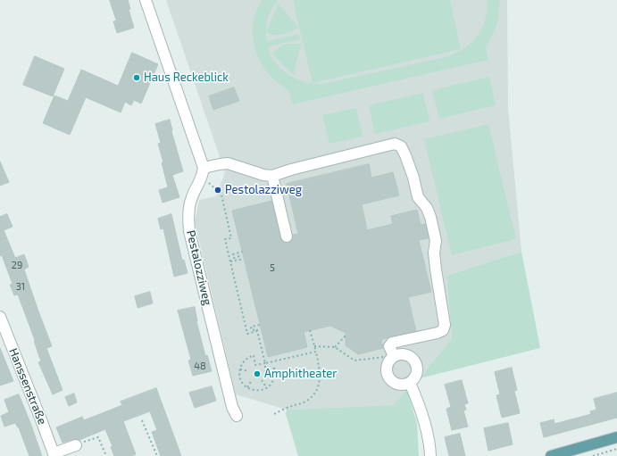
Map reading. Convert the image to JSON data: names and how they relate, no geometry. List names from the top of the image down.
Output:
{
  "streets": {
    "street": ["Pestalozziweg", "Hanssenstraße"]
  },
  "places": ["Haus Reckeblick", "Pestolazziweg", "Amphitheater"],
  "house_numbers": [
    "29",
    "5",
    "31",
    "48"
  ]
}
